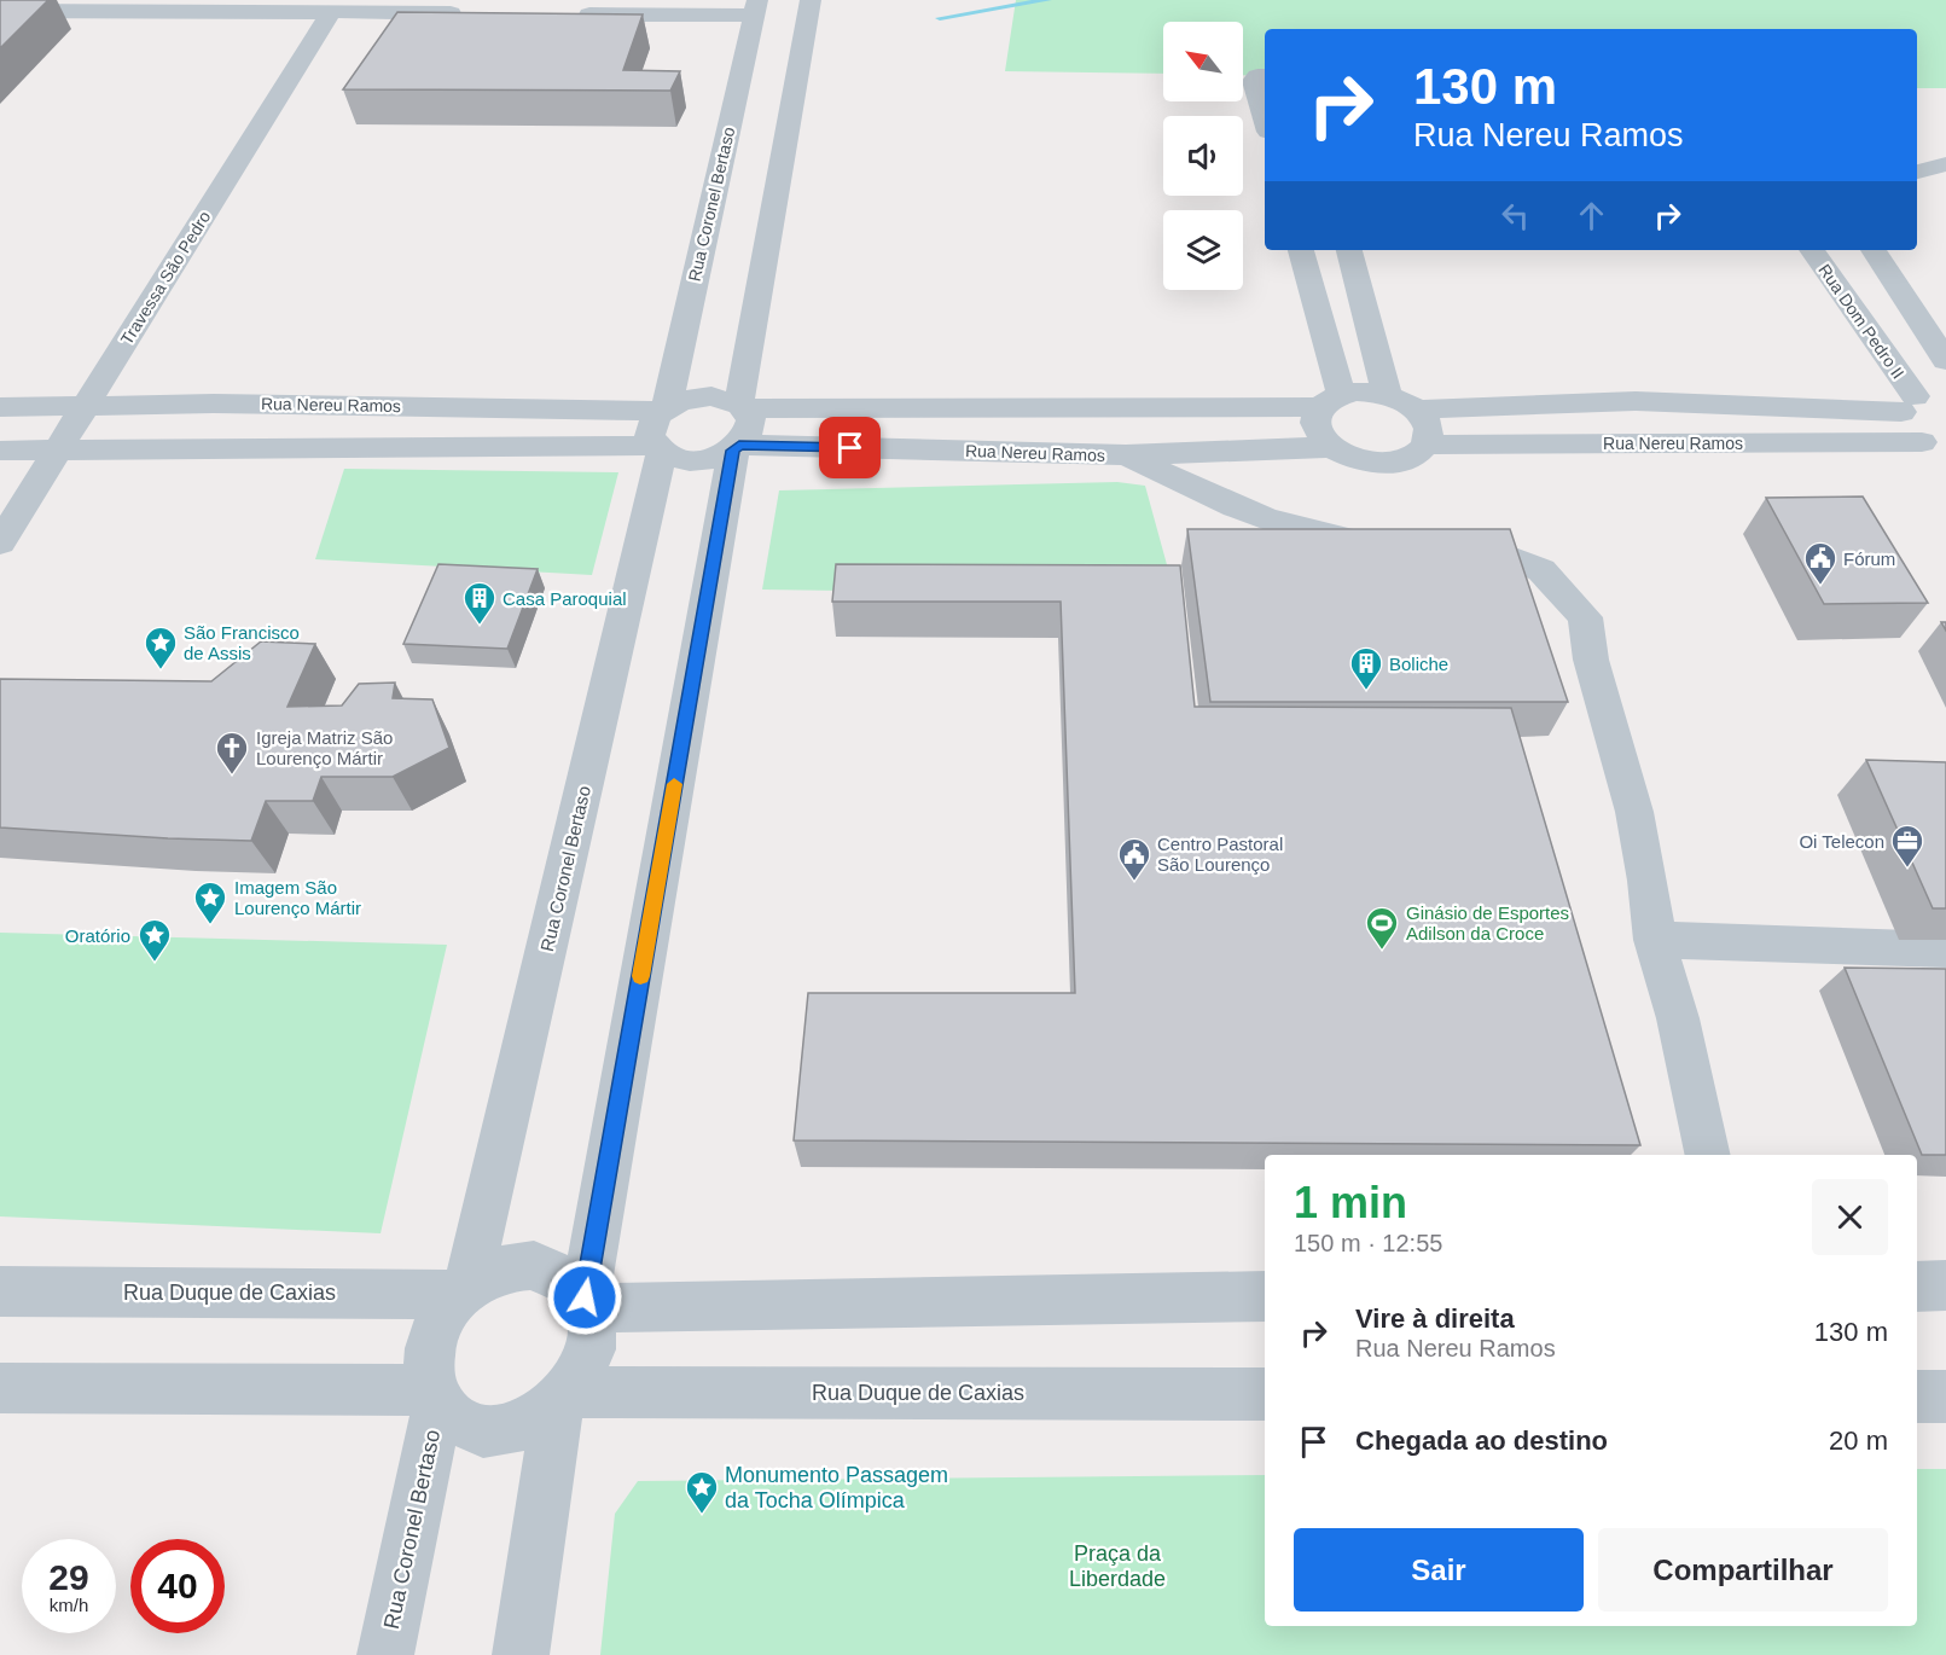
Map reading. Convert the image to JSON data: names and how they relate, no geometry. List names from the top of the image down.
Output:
{
  "streets": {
    "street": [
      "Rua Coronel Bertaso",
      "Travessa São Pedro",
      "Rua Dom Pedro II",
      "Rua Nereu Ramos",
      "Rua Duque de Caxias"
    ]
  },
  "crossings": [
    ["Rua Coronel Bertaso", "Rua Nereu Ramos"],
    ["Rua Coronel Bertaso", "Rua Duque de Caxias"],
    ["Travessa São Pedro", "Rua Nereu Ramos"],
    ["Rua Dom Pedro II", "Rua Nereu Ramos"]
  ],
  "parks": ["Praça da Liberdade"],
  "places": {
    "public building": ["Fórum", "Centro Pastoral São Lourenço"],
    "building": ["Casa Paroquial", "Boliche"],
    "place": [
      "São Francisco de Assis",
      "Imagem São Lourenço Mártir",
      "Oratório",
      "Monumento Passagem da Tocha Olímpica"
    ],
    "church": ["Igreja Matriz São Lourenço Mártir"],
    "office": ["Oi Telecon"],
    "sports": ["Ginásio de Esportes Adilson da Croce"]
  },
  "north": "top left",
  "page": {
    "turn": ["130 m", "Rua Nereu Ramos"],
    "heading": ["1 min", "150 m · 12:55"],
    "list": [
      {
        "name": "Vire à direita",
        "note": "Rua Nereu Ramos",
        "value": "130 m"
      },
      {
        "name": "Chegada ao destino",
        "value": "20 m"
      }
    ],
    "buttons": ["Sair", "Compartilhar"],
    "speed": "29 km/h",
    "limit": "40"
  }
}
